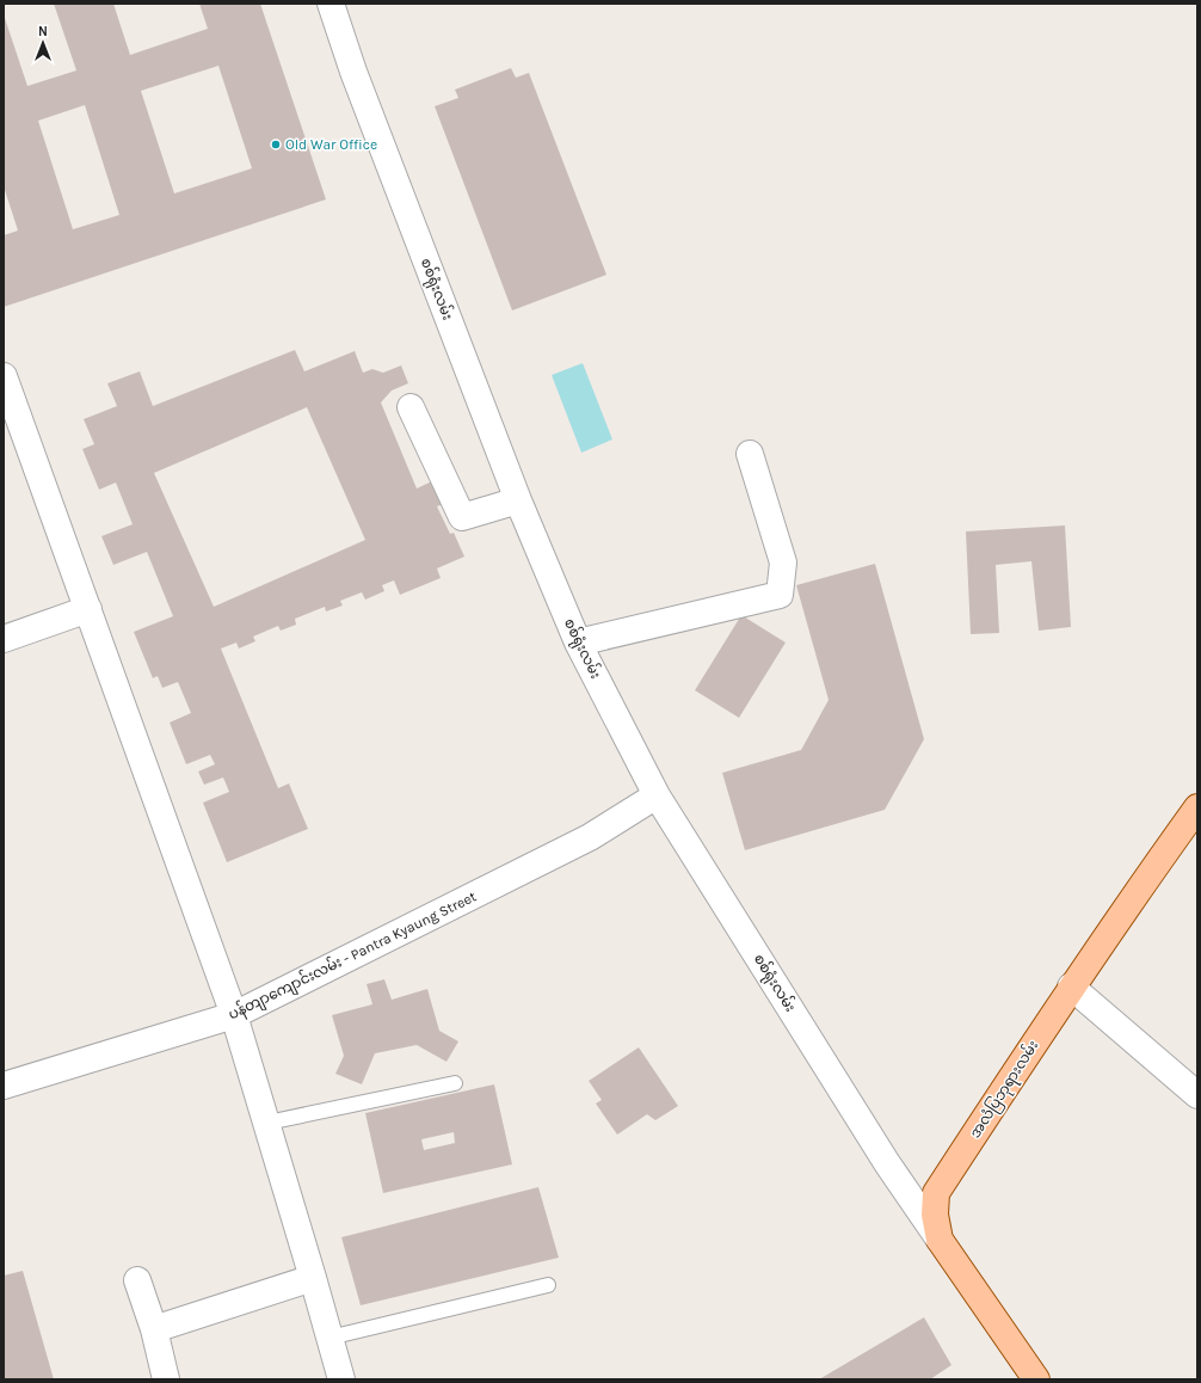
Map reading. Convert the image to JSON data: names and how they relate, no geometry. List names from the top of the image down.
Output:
{
  "streets": {
    "main road": ["အလံပြဘုရားလမ်း"],
    "street": ["စစ်ရုံးလမ်း", "ပန်တျာကျောင်းလမ်း - Pantra Kyaung Street"]
  },
  "crossings": [
    ["စစ်ရုံးလမ်း", "ပန်တျာကျောင်းလမ်း - Pantra Kyaung Street"],
    ["စစ်ရုံးလမ်း", "အလံပြဘုရားလမ်း"]
  ],
  "places": ["Old War Office"],
  "north": "top"
}
